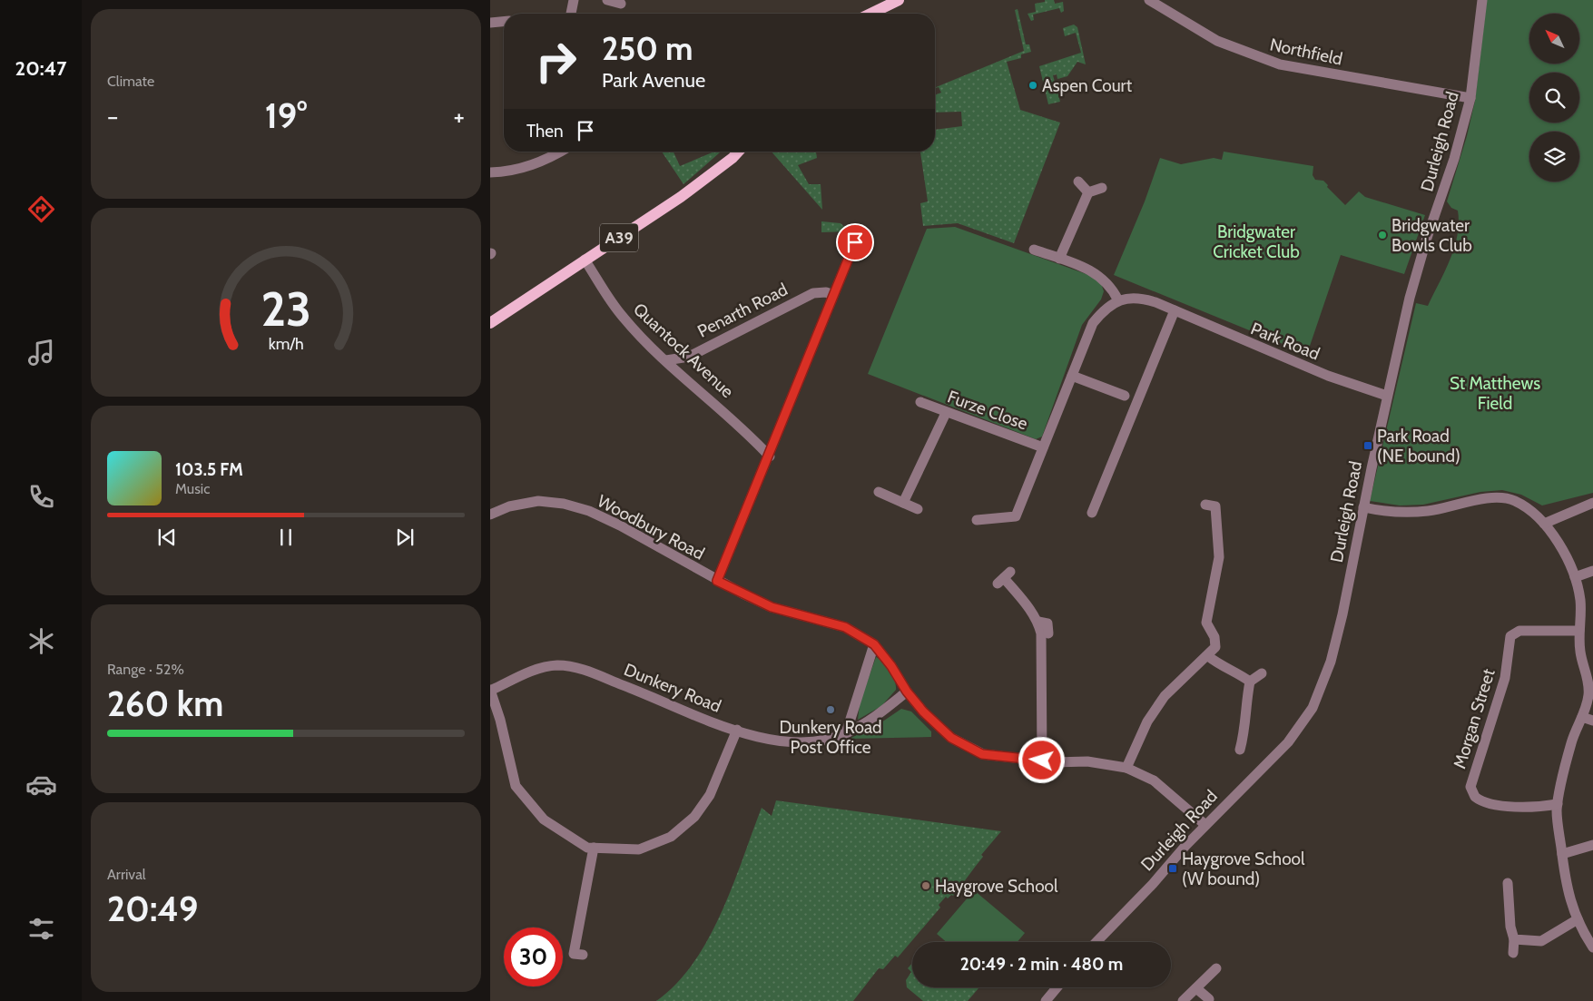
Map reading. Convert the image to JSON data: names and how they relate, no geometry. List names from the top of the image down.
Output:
{
  "streets": {
    "main road": ["A39"],
    "street": [
      "Northfield",
      "Durleigh Road",
      "Penarth Road",
      "Park Road",
      "Quantock Avenue",
      "Furze Close",
      "Woodbury Road",
      "Dunkery Road",
      "Morgan Street"
    ]
  },
  "crossings": [
    ["Northfield", "Durleigh Road"],
    ["Durleigh Road", "Park Road"],
    ["Durleigh Road", "Woodbury Road"],
    ["A39", "Quantock Avenue"],
    ["Penarth Road", "Quantock Avenue"],
    ["Park Road", "Furze Close"],
    ["Woodbury Road", "Dunkery Road"]
  ],
  "parks": ["Bridgwater Cricket Club", "St Matthews Field"],
  "places": {
    "other": [
      "Aspen Court",
      "Bridgwater Bowls Club",
      "Dunkery Road Post Office",
      "Haygrove School"
    ],
    "transit": ["Park Road (NE bound)", "Haygrove School (W bound)"]
  },
  "north": "top left",
  "page": {
    "tabs": "20:47",
    "tile": [
      "Climate",
      ["Range · 52%", "260 km"],
      ["Arrival", "20:49"]
    ],
    "turn": ["250 m", "Park Avenue"],
    "heat": ["−", "19°", "+"],
    "then": "Then",
    "song": ["103.5 FM", "Music"],
    "limit": "30",
    "trip": "20:49 · 2 min · 480 m",
    "gauge": ["23", "km/h"]
  }
}
